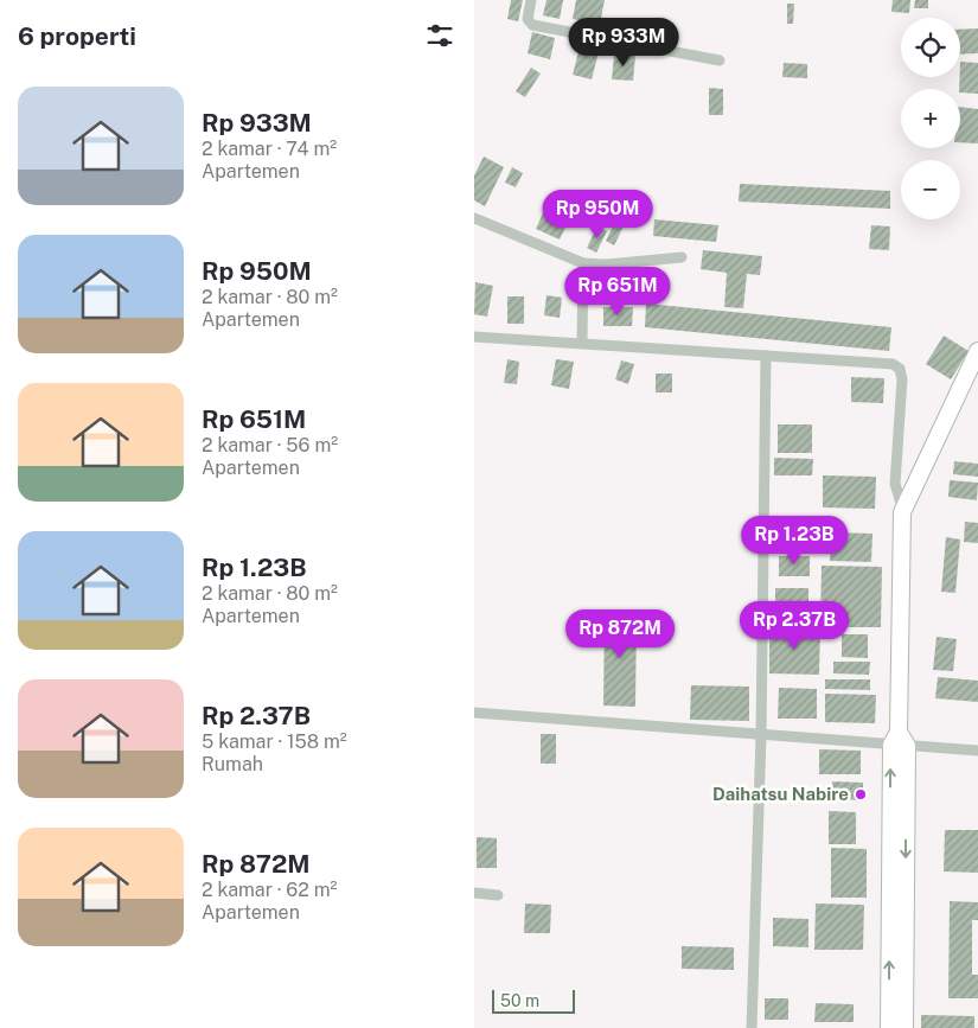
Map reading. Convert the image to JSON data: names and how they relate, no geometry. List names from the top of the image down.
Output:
{
  "places": ["Daihatsu Nabire"],
  "scale_bar": "50 m",
  "page": {
    "heading": "6 properti",
    "map_buttons": ["+", "−"],
    "price": [
      "Rp 933M",
      "Rp 950M",
      "Rp 651M",
      "Rp 1.23B",
      "Rp 2.37B",
      "Rp 872M"
    ],
    "list": [
      {
        "name": "Rp 933M",
        "note": "2 kamar · 74 m² · Apartemen"
      },
      {
        "name": "Rp 950M",
        "note": "2 kamar · 80 m² · Apartemen"
      },
      {
        "name": "Rp 651M",
        "note": "2 kamar · 56 m² · Apartemen"
      },
      {
        "name": "Rp 1.23B",
        "note": "2 kamar · 80 m² · Apartemen"
      },
      {
        "name": "Rp 2.37B",
        "note": "5 kamar · 158 m² · Rumah"
      },
      {
        "name": "Rp 872M",
        "note": "2 kamar · 62 m² · Apartemen"
      }
    ],
    "scale": "50 m"
  }
}
